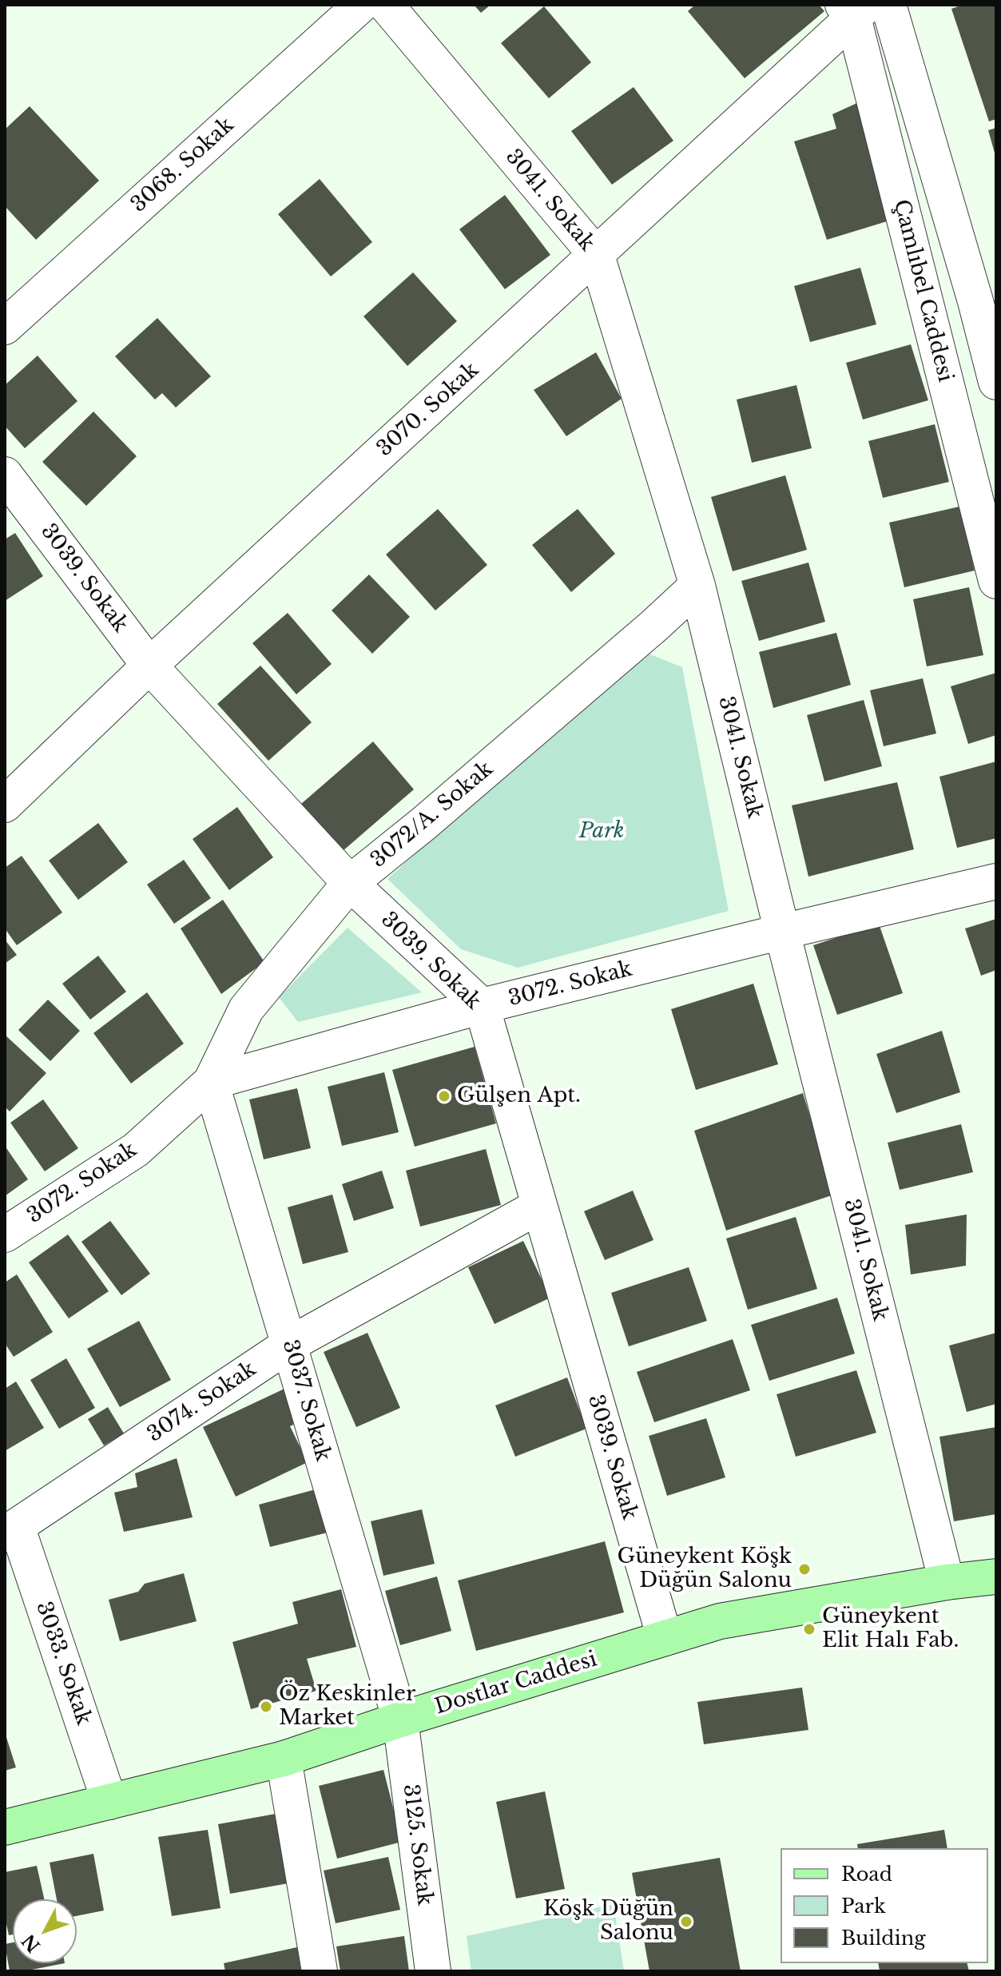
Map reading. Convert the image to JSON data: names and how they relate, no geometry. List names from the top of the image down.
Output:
{
  "streets": {
    "main road": ["Dostlar Caddesi"],
    "street": [
      "3068. Sokak",
      "3041. Sokak",
      "Çamlıbel Caddesi",
      "3070. Sokak",
      "3039. Sokak",
      "3072/A. Sokak",
      "3072. Sokak",
      "3037. Sokak",
      "3074. Sokak",
      "3033. Sokak",
      "3125. Sokak"
    ]
  },
  "crossings": [
    ["3041. Sokak", "3070. Sokak"],
    ["3041. Sokak", "3072/A. Sokak"],
    ["3041. Sokak", "3072. Sokak"],
    ["3041. Sokak", "Dostlar Caddesi"],
    ["Çamlıbel Caddesi", "3070. Sokak"],
    ["3070. Sokak", "3039. Sokak"],
    ["3039. Sokak", "3072/A. Sokak"],
    ["3039. Sokak", "3072. Sokak"],
    ["3039. Sokak", "3074. Sokak"],
    ["3039. Sokak", "Dostlar Caddesi"],
    ["3072/A. Sokak", "3072. Sokak"],
    ["3072/A. Sokak", "3037. Sokak"],
    ["3072. Sokak", "3037. Sokak"],
    ["3037. Sokak", "3074. Sokak"],
    ["3037. Sokak", "Dostlar Caddesi"],
    ["3037. Sokak", "3125. Sokak"],
    ["3074. Sokak", "3033. Sokak"],
    ["3033. Sokak", "Dostlar Caddesi"],
    ["Dostlar Caddesi", "3125. Sokak"]
  ],
  "parks": ["Park"],
  "places": [
    "Gülşen Apt.",
    "Güneykent Köşk Düğün Salonu",
    "Güneykent Elit Halı Fab.",
    "Öz Keskinler Market",
    "Köşk Düğün Salonu"
  ],
  "legend": ["Road", "Park", "Building"],
  "north": "bottom left"
}
